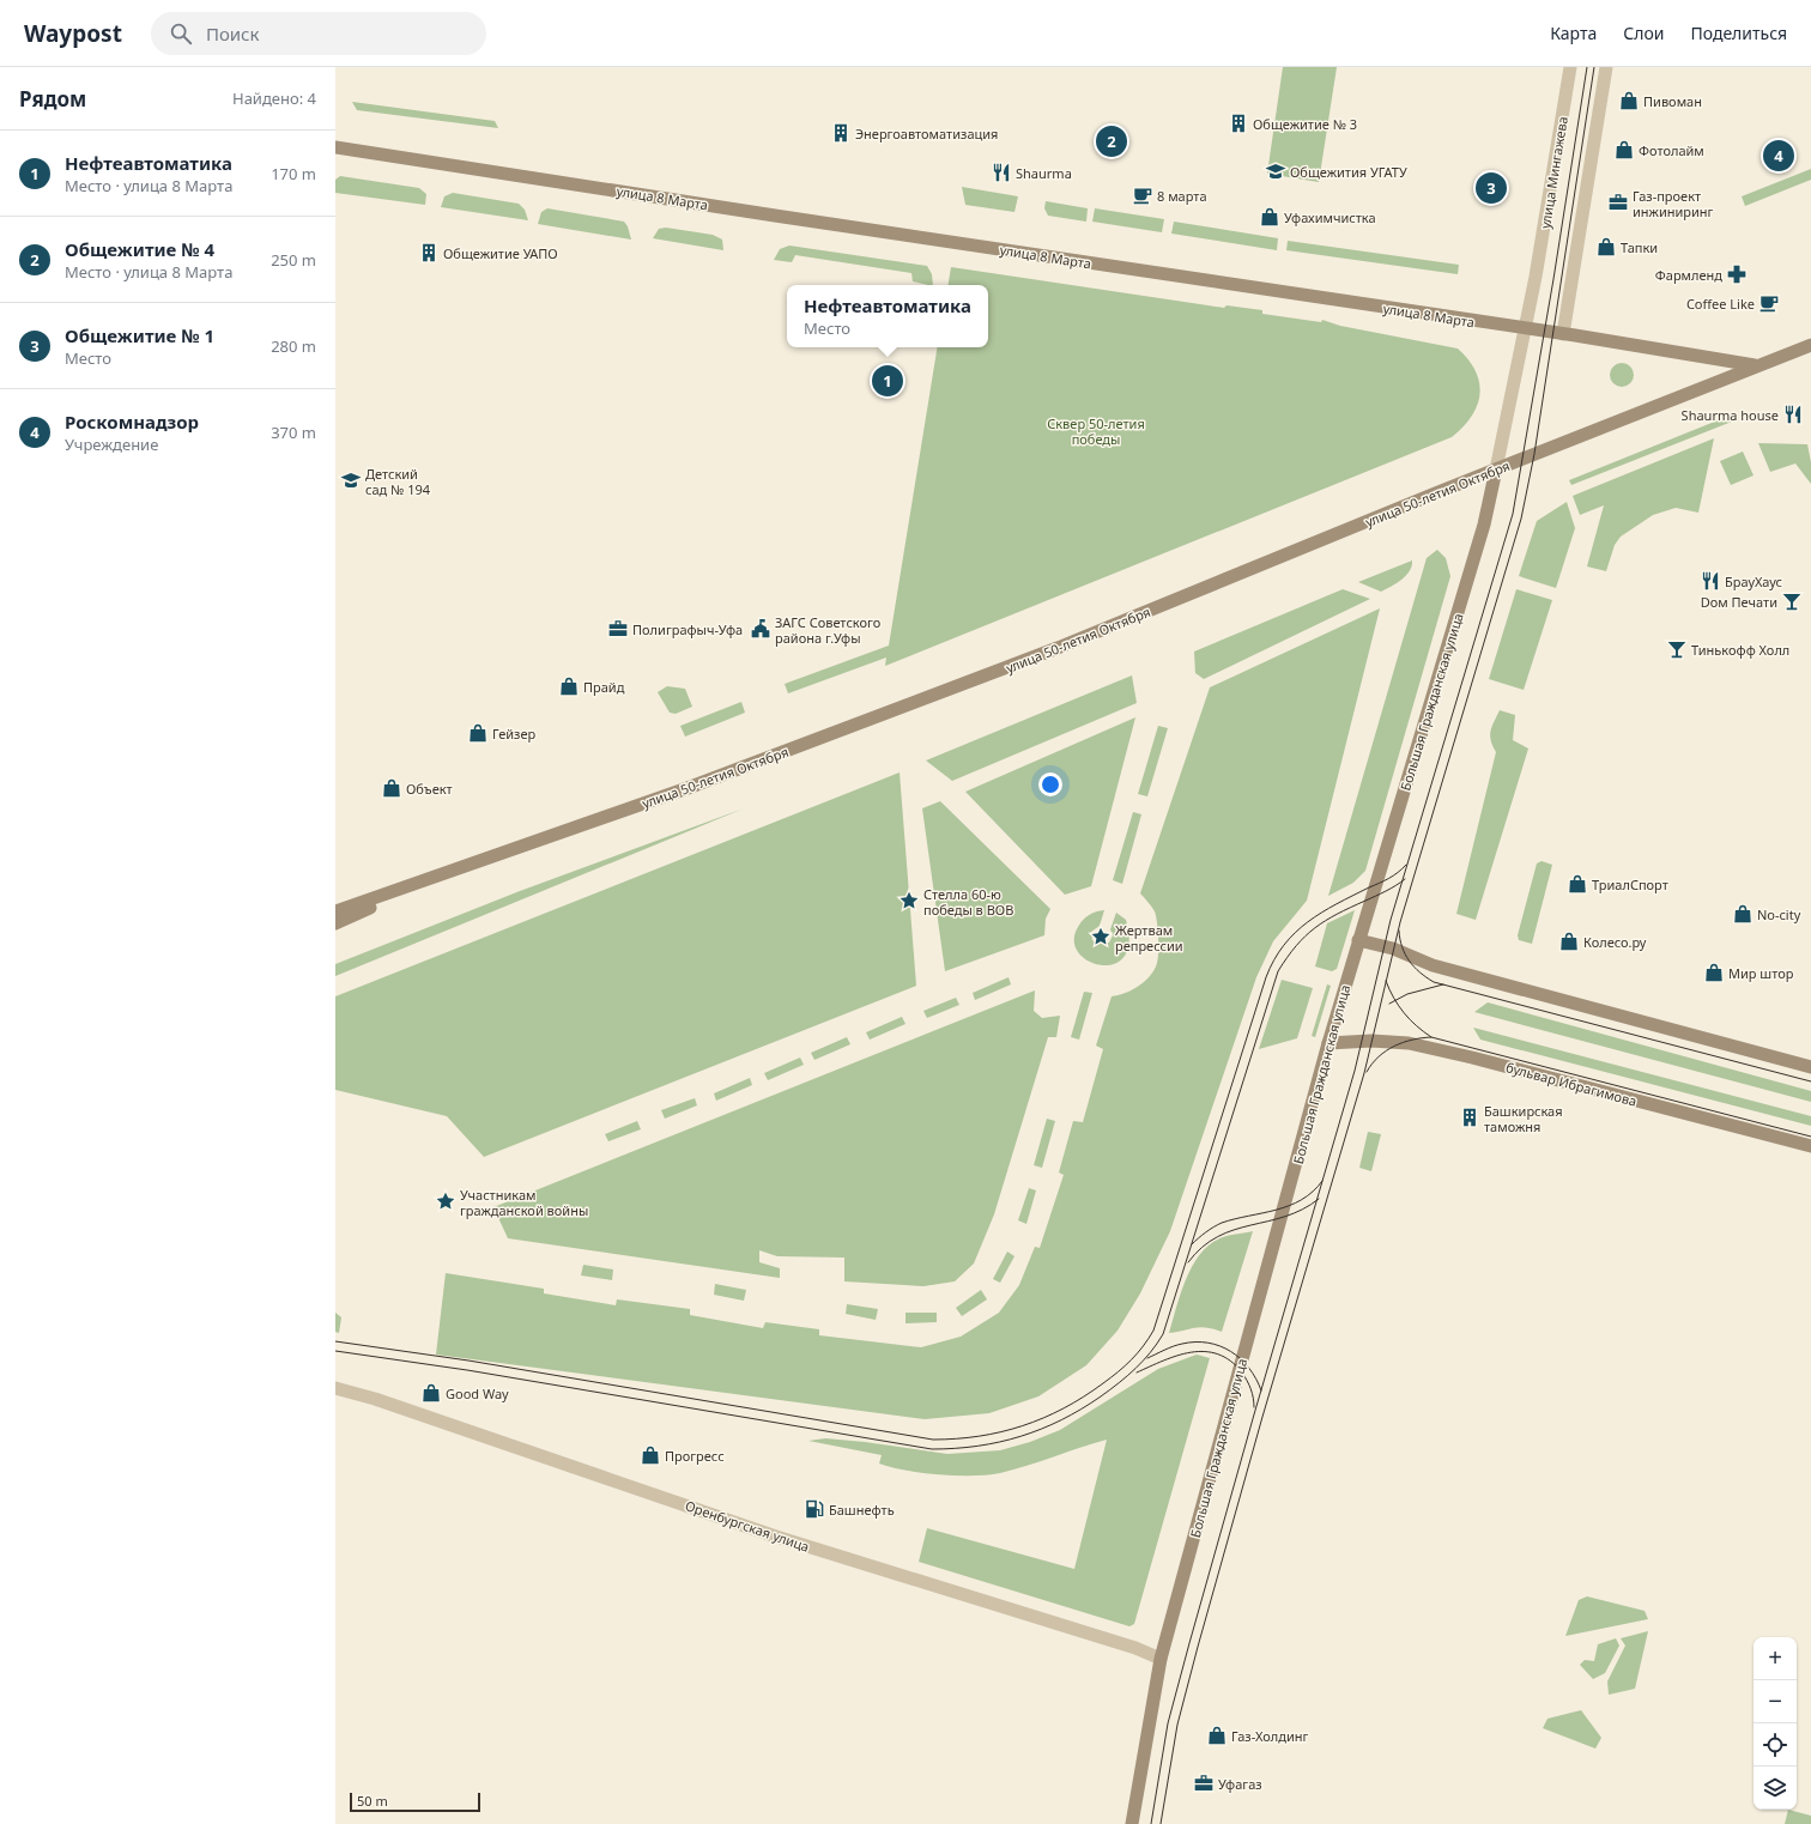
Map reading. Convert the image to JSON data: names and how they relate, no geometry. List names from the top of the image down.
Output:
{
  "streets": {
    "main road": [
      "улица 8 Марта",
      "улица 50-летия Октября",
      "Большая Гражданская улица",
      "бульвар Ибрагимова"
    ],
    "street": ["улица Мингажева", "Оренбургская улица"]
  },
  "crossings": [
    ["улица Мингажева", "улица 8 Марта"],
    ["улица Мингажева", "Большая Гражданская улица"],
    ["улица 8 Марта", "улица 50-летия Октября"],
    ["улица 8 Марта", "Большая Гражданская улица"],
    ["улица 50-летия Октября", "Большая Гражданская улица"],
    ["Большая Гражданская улица", "бульвар Ибрагимова"],
    ["Большая Гражданская улица", "Оренбургская улица"]
  ],
  "parks": ["Сквер 50-летия победы"],
  "places": {
    "shop": [
      "Пивоман",
      "Фотолайм",
      "Уфахимчистка",
      "Тапки",
      "Прайд",
      "Гейзер",
      "Объект",
      "ТриалСпорт",
      "No-city",
      "Колесо.ру",
      "Мир штор",
      "Good Way",
      "Прогресс",
      "Газ-Холдинг"
    ],
    "building": [
      "Общежитие № 3",
      "Энергоавтоматизация",
      "Общежитие УАПО",
      "Башкирская таможня"
    ],
    "school or university": ["Общежития УГАТУ", "Детский сад № 194"],
    "restaurant": ["Shaurma", "Shaurma house", "БрауХаус"],
    "cafe": ["8 марта", "Coffee Like"],
    "office": ["Газ-проект инжиниринг", "Полиграфыч-Уфа", "Уфагаз"],
    "pharmacy": ["Фармленд"],
    "bar": ["Dом Печати", "Тинькофф Холл"],
    "public building": ["ЗАГС Советского района г.Уфы"],
    "place": ["Стелла 60-ю победы в ВОВ", "Жертвам репрессии", "Участникам гражданской войны"],
    "fuel station": ["Башнефть"]
  },
  "scale_bar": "50 m",
  "page": {
    "header": "Waypost",
    "search": "Поиск",
    "nav": ["Карта", "Слои", "Поделиться"],
    "heading": ["Рядом", "Найдено: 4"],
    "pins": [
      "2",
      "4",
      "3",
      "1"
    ],
    "list": [
      {
        "mark": "1",
        "name": "Нефтеавтоматика",
        "note": "Место · улица 8 Марта",
        "value": "170 m"
      },
      {
        "mark": "2",
        "name": "Общежитие № 4",
        "note": "Место · улица 8 Марта",
        "value": "250 m"
      },
      {
        "mark": "3",
        "name": "Общежитие № 1",
        "note": "Место",
        "value": "280 m"
      },
      {
        "mark": "4",
        "name": "Роскомнадзор",
        "note": "Учреждение",
        "value": "370 m"
      }
    ],
    "popup": ["Нефтеавтоматика", "Место"],
    "map_buttons": ["+", "−"],
    "scale": "50 m"
  }
}
